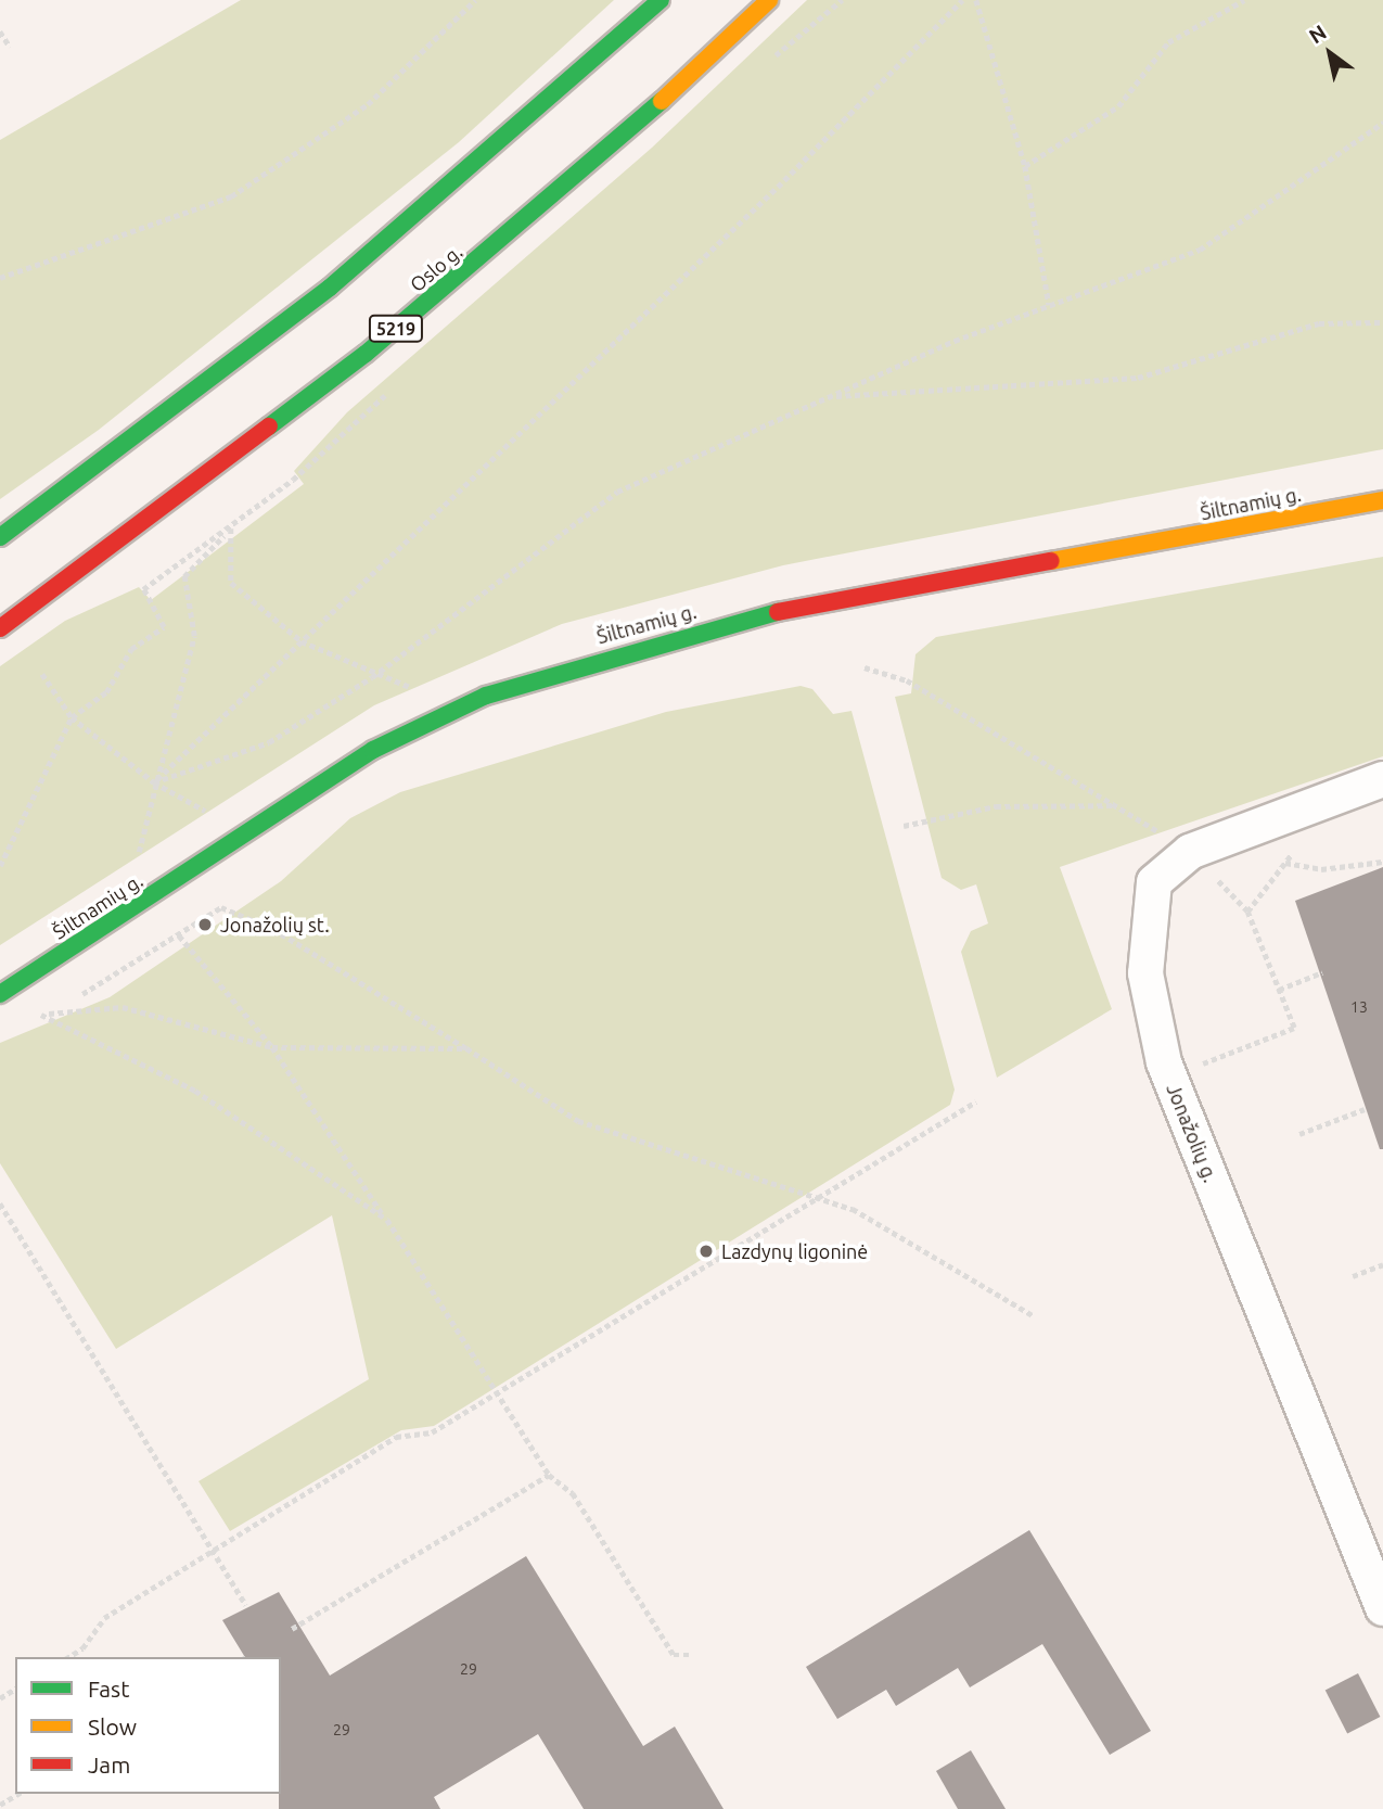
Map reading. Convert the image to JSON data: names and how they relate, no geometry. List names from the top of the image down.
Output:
{
  "streets": {
    "main road": ["Oslo g.", "5219", "Šiltnamių g."],
    "street": ["Jonažolių g."]
  },
  "places": ["Jonažolių st.", "Lazdynų ligoninė"],
  "house_numbers": ["13", "29", "29"],
  "legend": ["Fast", "Slow", "Jam"],
  "north": "top left"
}
